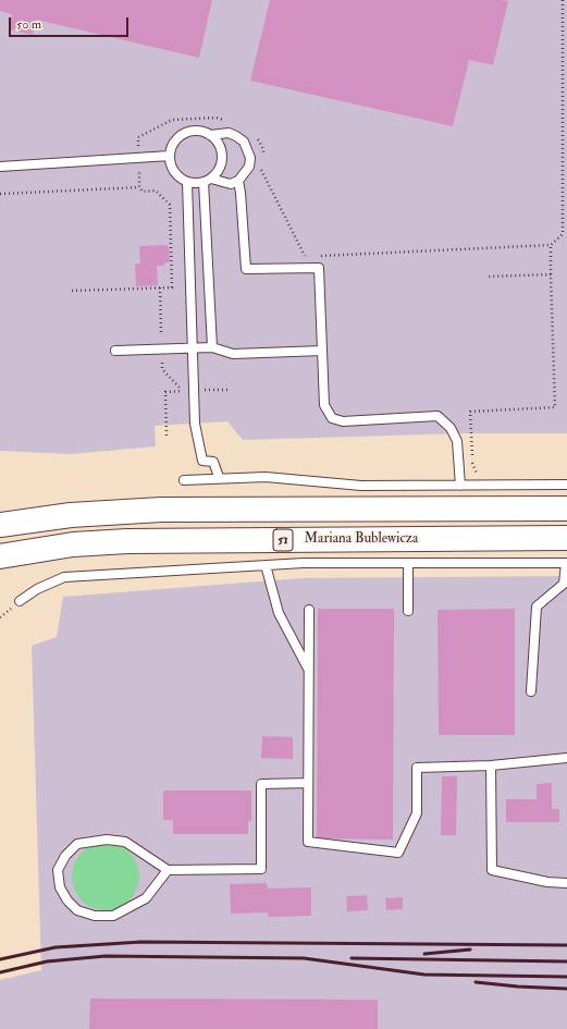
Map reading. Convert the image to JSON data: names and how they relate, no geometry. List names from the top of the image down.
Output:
{
  "streets": {
    "main road": ["Mariana Bublewicza", "51"]
  },
  "scale_bar": "50 m"
}
